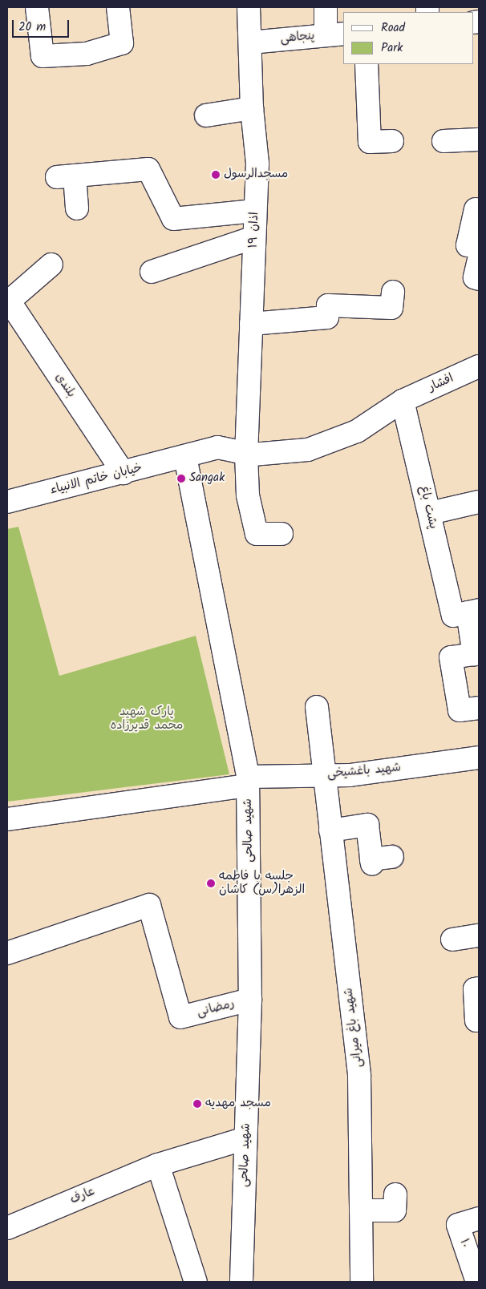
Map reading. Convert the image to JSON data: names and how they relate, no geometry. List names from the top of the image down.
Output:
{
  "streets": {
    "street": [
      "پنجاهی",
      "اذان ۱۹",
      "افشار",
      "بلندی",
      "خیابان خاتم الانبیاء",
      "پشت باغ",
      "شهید باغشیخی",
      "شهید صالحی",
      "رمضانی",
      "شهید باغ میرانی",
      "عارف",
      "۱۰"
    ]
  },
  "crossings": [
    ["پنجاهی", "اذان ۱۹"],
    ["اذان ۱۹", "افشار"],
    ["اذان ۱۹", "خیابان خاتم الانبیاء"],
    ["افشار", "خیابان خاتم الانبیاء"],
    ["افشار", "پشت باغ"],
    ["بلندی", "خیابان خاتم الانبیاء"],
    ["خیابان خاتم الانبیاء", "شهید صالحی"],
    ["شهید باغشیخی", "شهید صالحی"],
    ["شهید باغشیخی", "شهید باغ میرانی"],
    ["شهید صالحی", "رمضانی"],
    ["شهید صالحی", "عارف"]
  ],
  "parks": ["پارک شهید محمد قدیرزاده"],
  "places": [
    "مسجدالرسول",
    "Sangak",
    "جلسه یا فاطمه الزهرا(س) کاشان",
    "مسجد مهدیه"
  ],
  "legend": ["Road", "Park"],
  "scale_bar": "20 m"
}
